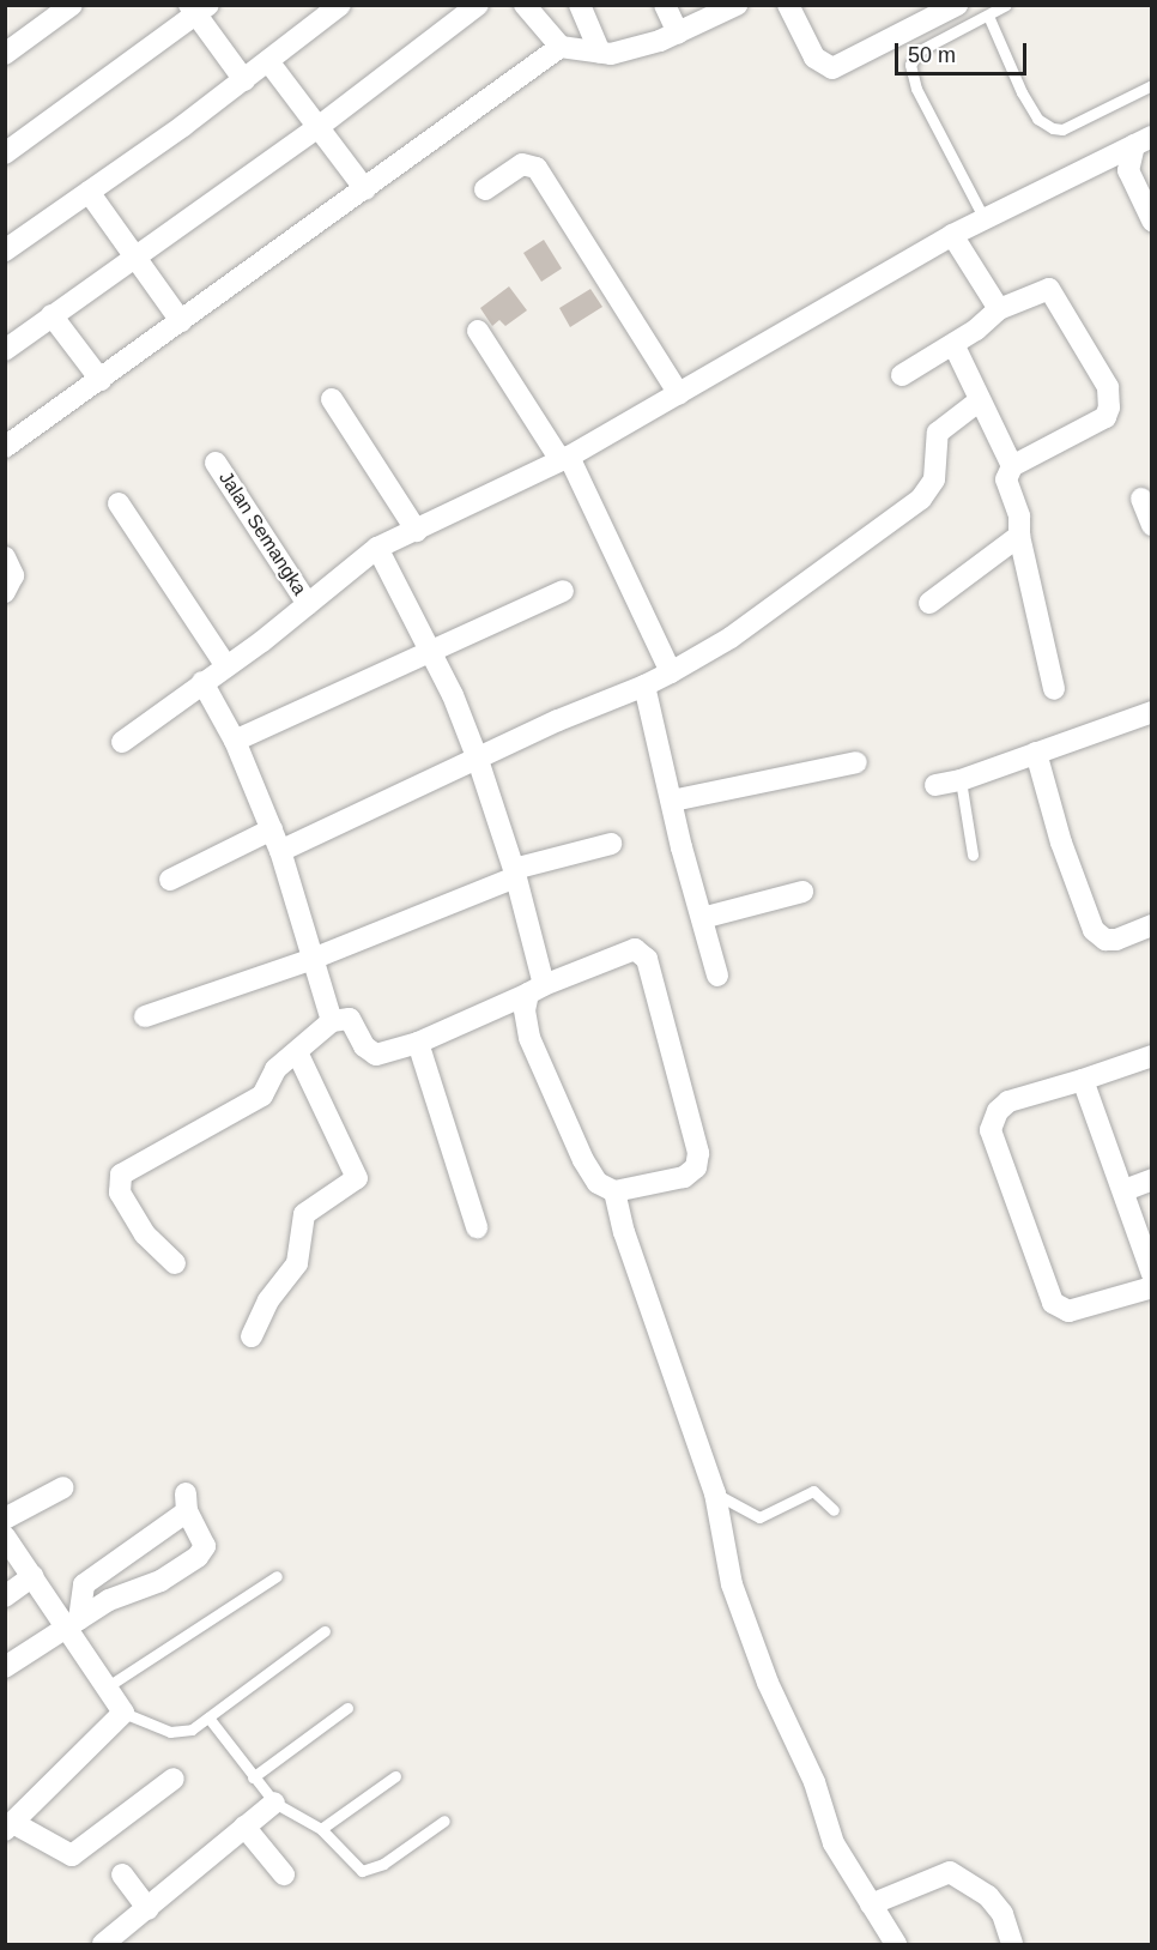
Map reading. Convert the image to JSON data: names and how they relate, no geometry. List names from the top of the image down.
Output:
{
  "streets": {
    "street": ["Jalan Semangka"]
  },
  "scale_bar": "50 m"
}
